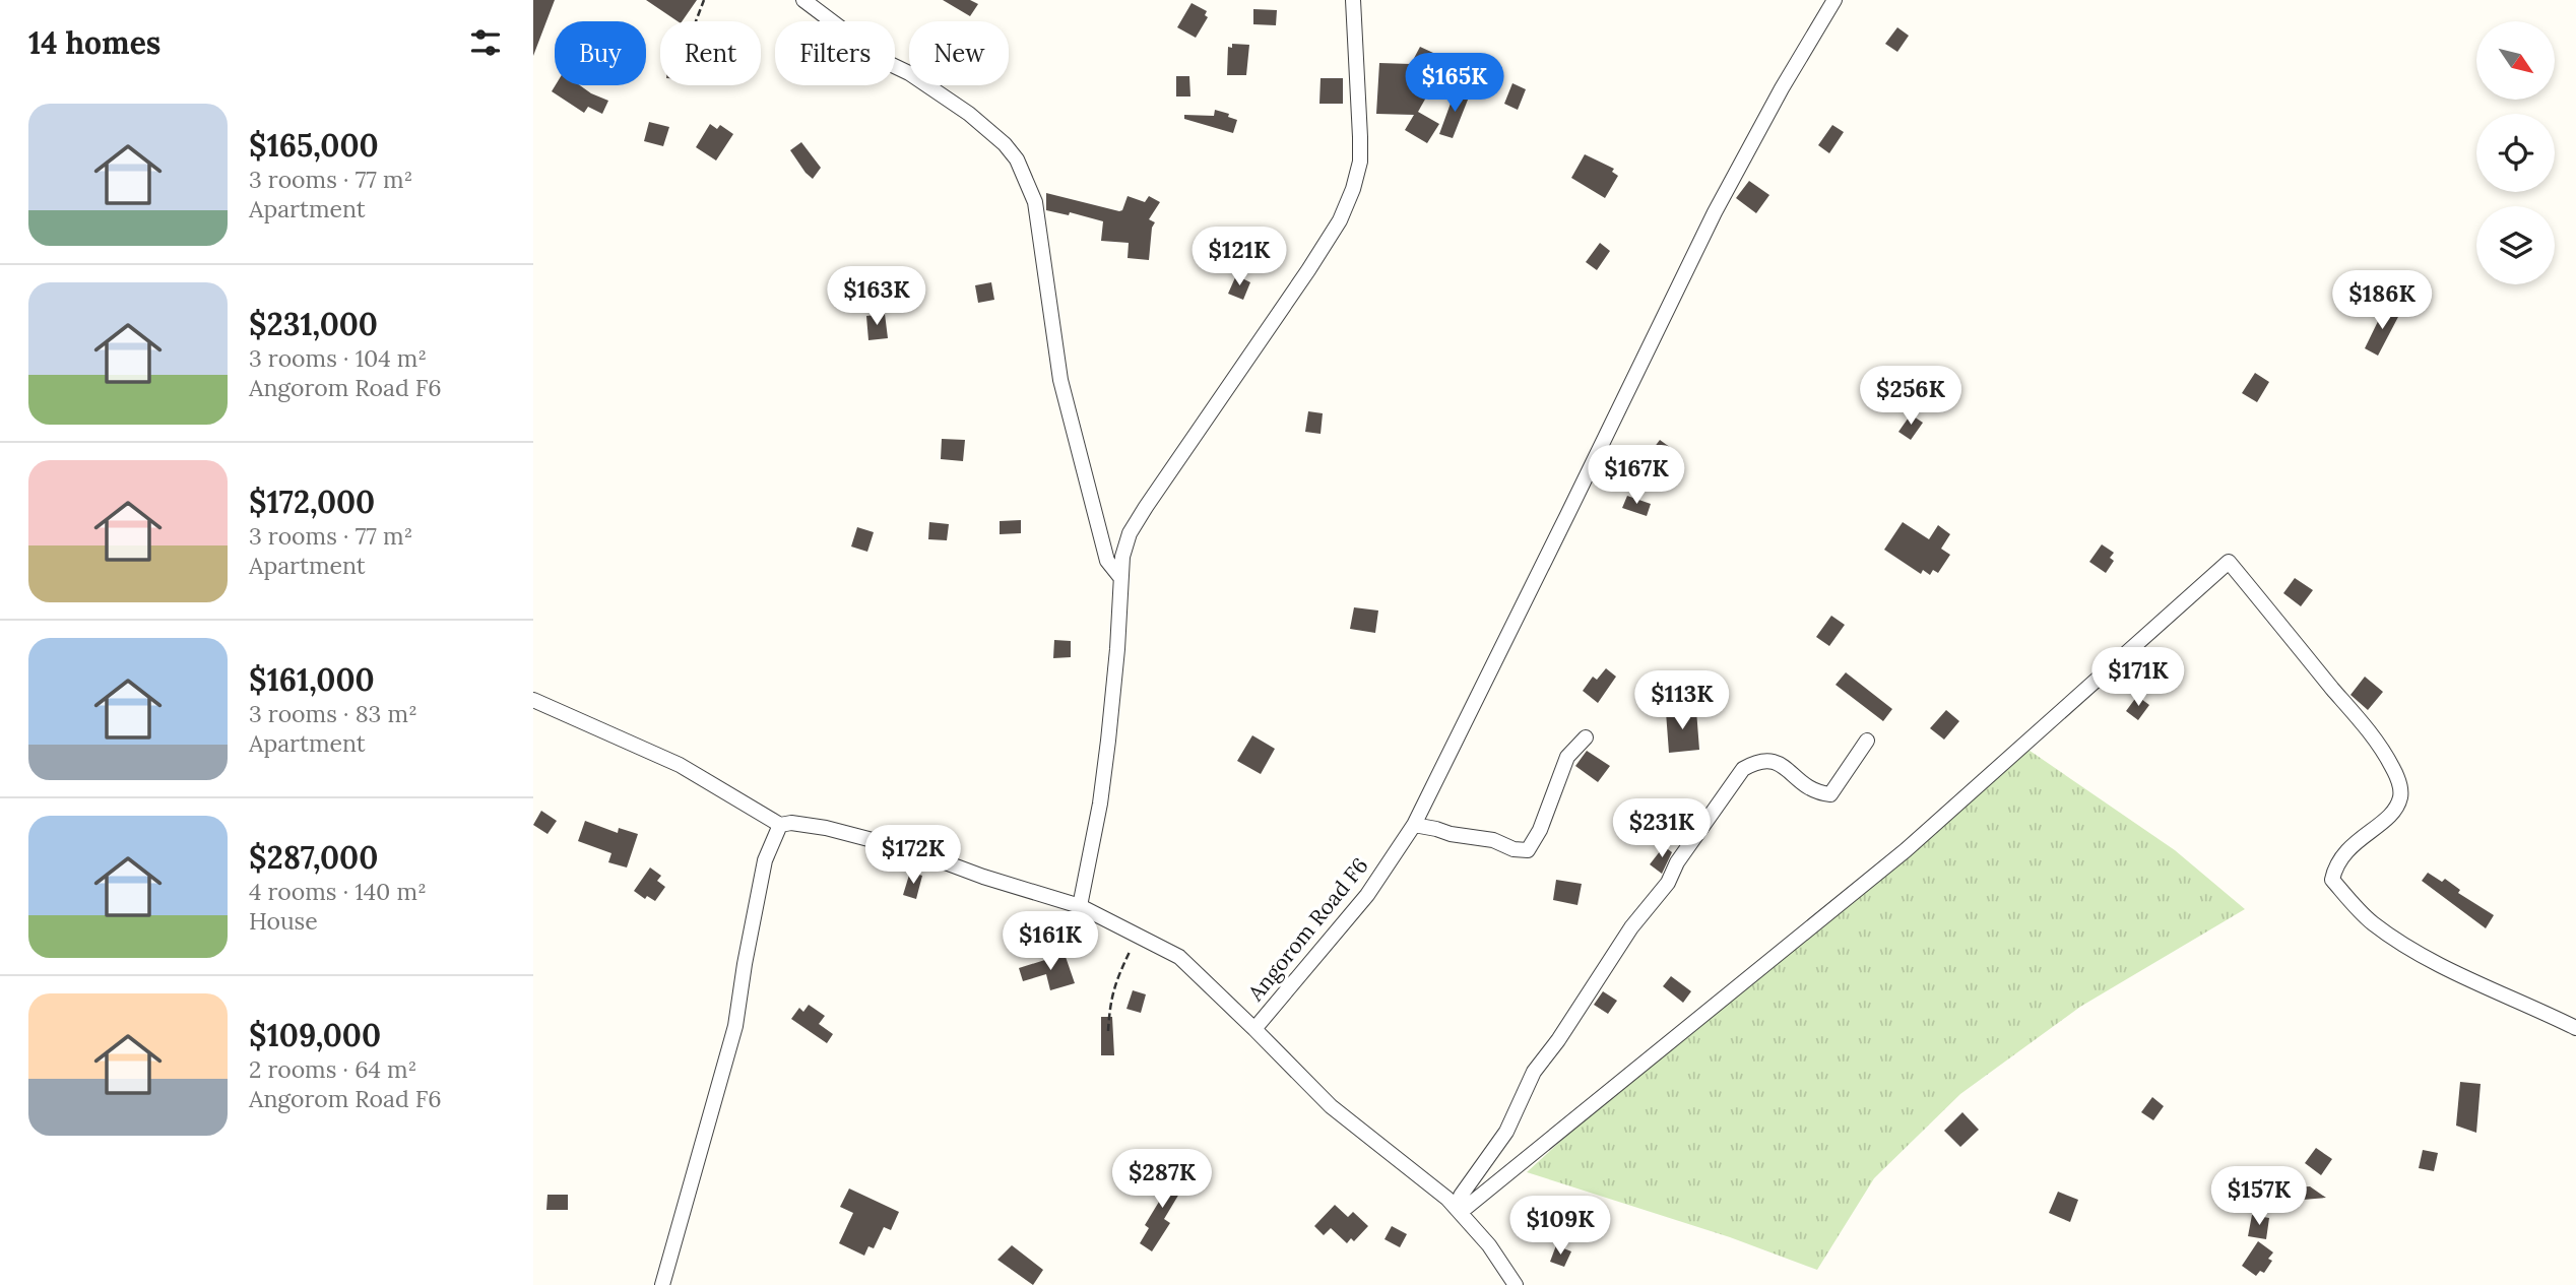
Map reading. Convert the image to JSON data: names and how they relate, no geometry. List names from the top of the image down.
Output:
{
  "streets": {
    "street": ["Angorom Road F6"]
  },
  "north": "bottom right",
  "page": {
    "heading": "14 homes",
    "chip": [
      "Buy",
      "Rent",
      "Filters",
      "New"
    ],
    "price": [
      "$165K",
      "$121K",
      "$163K",
      "$186K",
      "$256K",
      "$167K",
      "$171K",
      "$113K",
      "$231K",
      "$172K",
      "$161K",
      "$287K",
      "$157K",
      "$109K"
    ],
    "list": [
      {
        "name": "$165,000",
        "note": "3 rooms · 77 m² · Apartment"
      },
      {
        "name": "$231,000",
        "note": "3 rooms · 104 m² · Angorom Road F6"
      },
      {
        "name": "$172,000",
        "note": "3 rooms · 77 m² · Apartment"
      },
      {
        "name": "$161,000",
        "note": "3 rooms · 83 m² · Apartment"
      },
      {
        "name": "$287,000",
        "note": "4 rooms · 140 m² · House"
      },
      {
        "name": "$109,000",
        "note": "2 rooms · 64 m² · Angorom Road F6"
      }
    ]
  }
}
